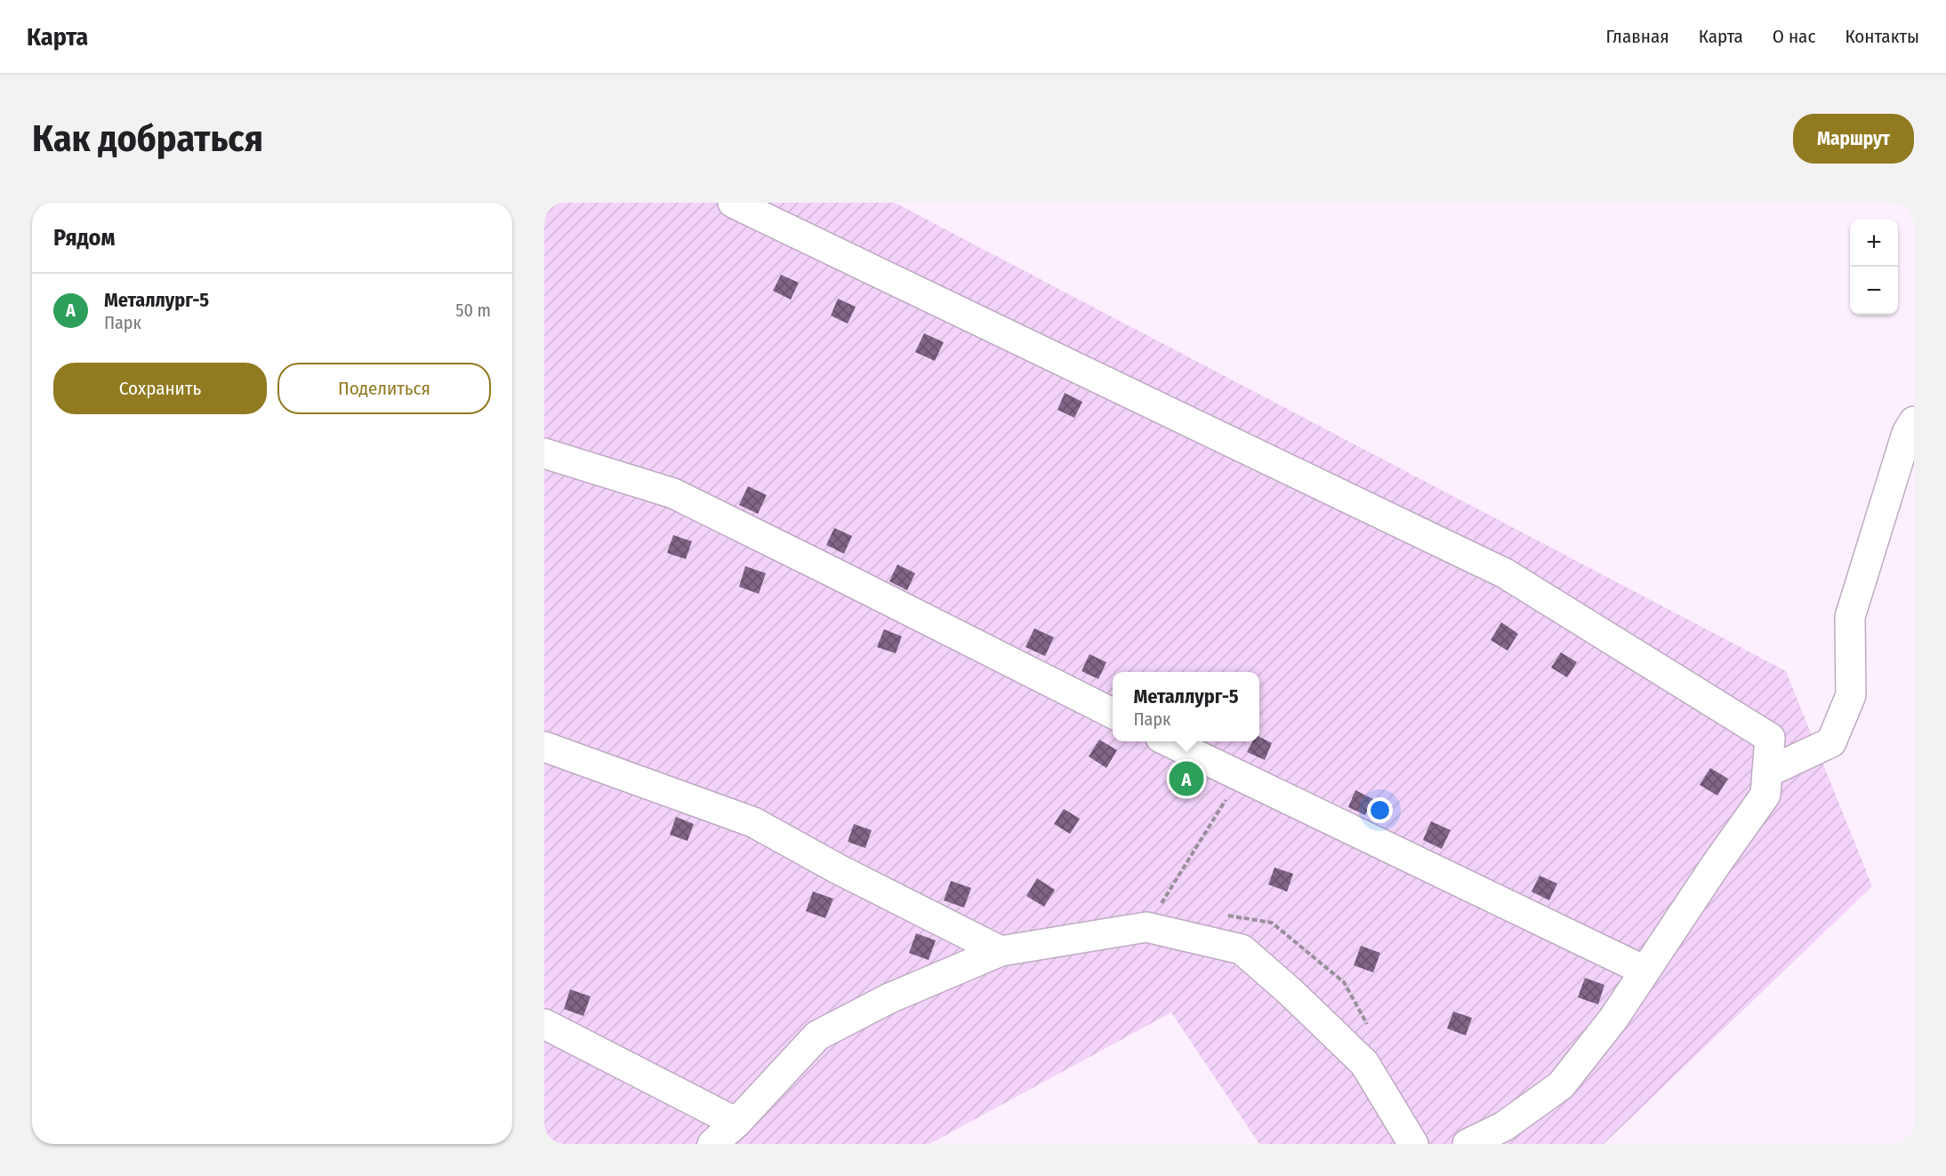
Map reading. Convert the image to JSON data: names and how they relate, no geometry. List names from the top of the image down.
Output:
{
  "page": {
    "header": "Карта",
    "nav": [
      "Главная",
      "Карта",
      "О нас",
      "Контакты"
    ],
    "buttons": [
      "Маршрут",
      ["Сохранить", "Поделиться"]
    ],
    "title": "Как добраться",
    "heading": "Рядом",
    "map_buttons": ["+", "−"],
    "list": [
      {
        "mark": "A",
        "name": "Металлург-5",
        "note": "Парк",
        "value": "50 m"
      }
    ],
    "popup": ["Металлург-5", "Парк"],
    "pins": "A"
  }
}
